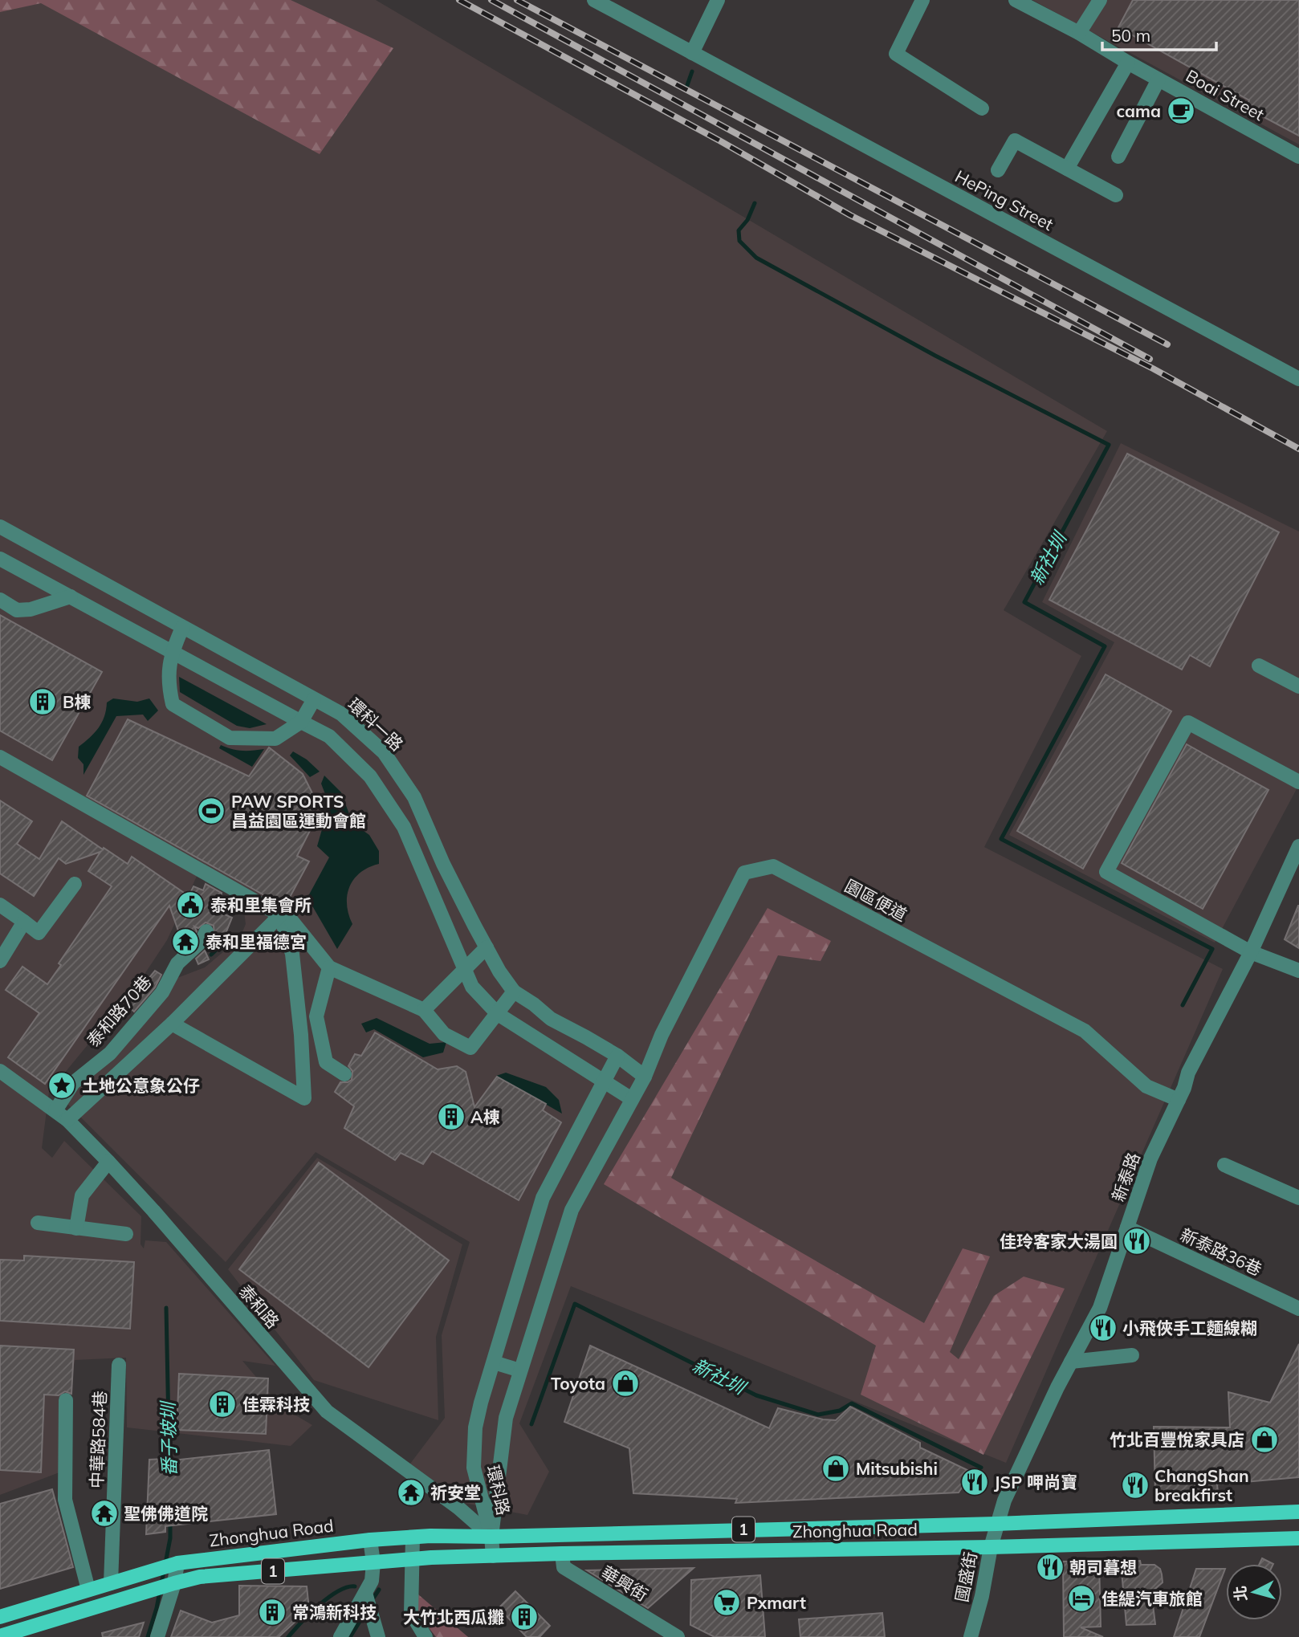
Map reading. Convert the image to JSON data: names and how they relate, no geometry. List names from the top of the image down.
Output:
{
  "streets": {
    "main road": ["1", "Zhonghua Road"],
    "street": [
      "Boai Street",
      "HePing Street",
      "環科一路",
      "園區便道",
      "泰和路70巷",
      "新泰路",
      "新泰路36巷",
      "泰和路",
      "中華路584巷",
      "環科路",
      "國盛街",
      "華興街"
    ]
  },
  "crossings": [
    ["環科一路", "園區便道"],
    ["環科一路", "環科路"],
    ["園區便道", "新泰路"],
    ["園區便道", "環科路"],
    ["泰和路70巷", "泰和路"],
    ["新泰路", "新泰路36巷"],
    ["新泰路", "Zhonghua Road"],
    ["新泰路", "國盛街"],
    ["泰和路", "環科路"],
    ["泰和路", "Zhonghua Road"],
    ["中華路584巷", "1"],
    ["環科路", "Zhonghua Road"],
    ["1", "Zhonghua Road"],
    ["Zhonghua Road", "國盛街"],
    ["Zhonghua Road", "華興街"]
  ],
  "water": ["新社圳", "番子坡圳"],
  "places": {
    "cafe": ["cama"],
    "building": [
      "B棟",
      "A棟",
      "佳霖科技",
      "常鴻新科技",
      "大竹北西瓜攤"
    ],
    "sports": ["PAW SPORTS 昌益園區運動會館"],
    "public building": ["泰和里集會所"],
    "temple": ["泰和里福德宮", "祈安堂", "聖佛佛道院"],
    "place": ["土地公意象公仔"],
    "restaurant": [
      "佳玲客家大湯圓",
      "小飛俠手工麵線糊",
      "JSP 呷尚寶",
      "ChangShan breakfirst",
      "朝司暮想"
    ],
    "shop": ["Toyota", "竹北百豐悅家具店", "Mitsubishi"],
    "hotel": ["佳緹汽車旅館"],
    "supermarket": ["Pxmart"]
  },
  "scale_bar": "50 m",
  "north": "left"
}
